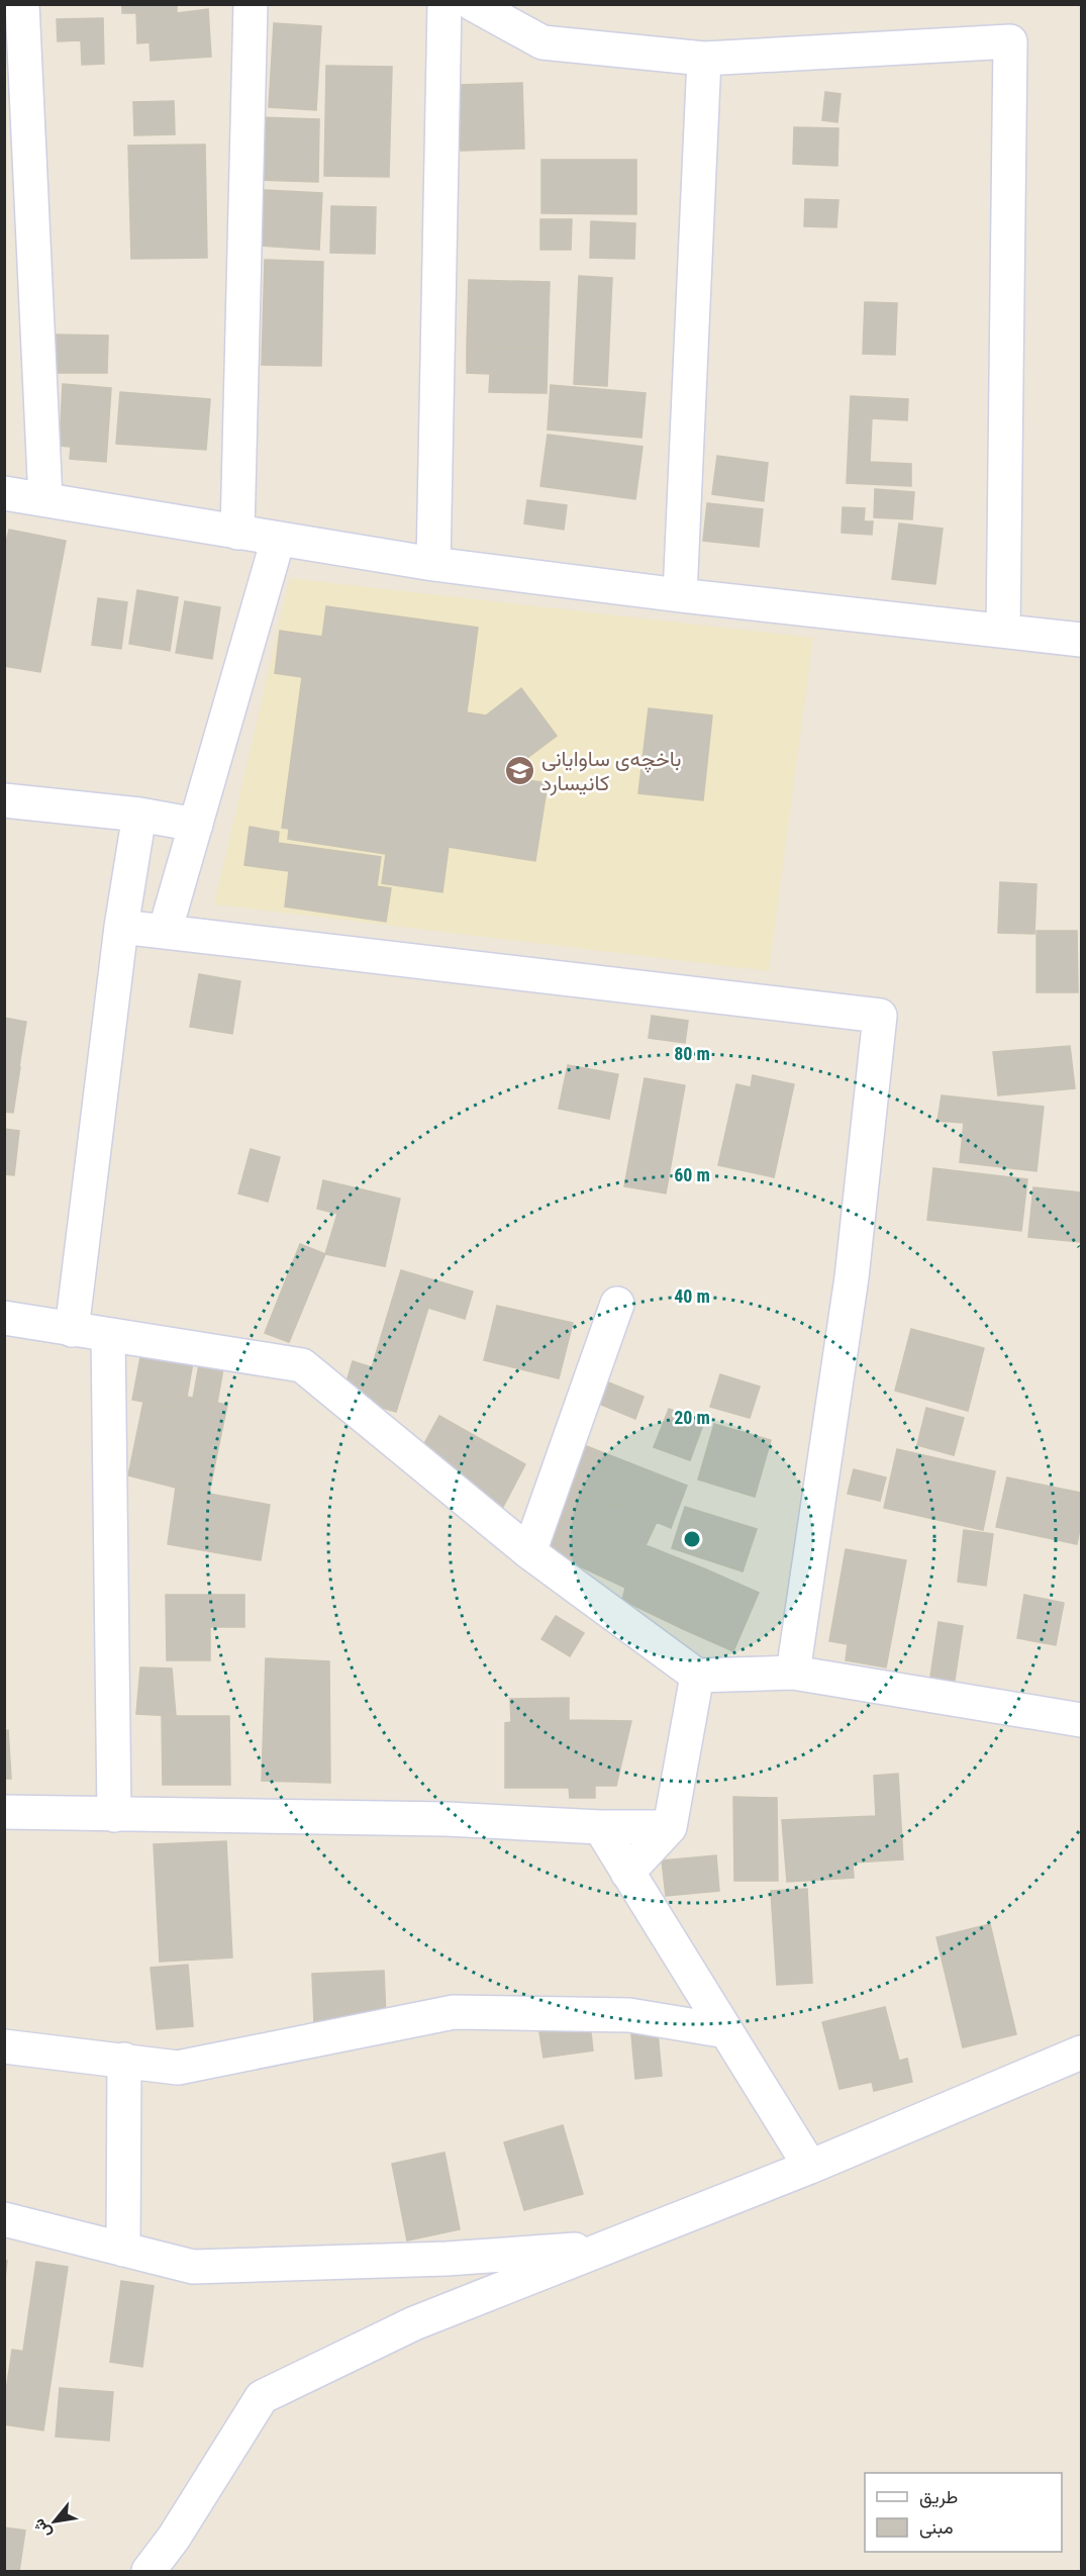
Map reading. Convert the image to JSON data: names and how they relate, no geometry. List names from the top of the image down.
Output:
{
  "places": {
    "school or university": ["باخچەی ساوایانی کانیسارد"]
  },
  "legend": ["طريق", "مبنى"],
  "north": "bottom left",
  "rings": [
    "80 m",
    "60 m",
    "40 m",
    "20 m"
  ]
}
